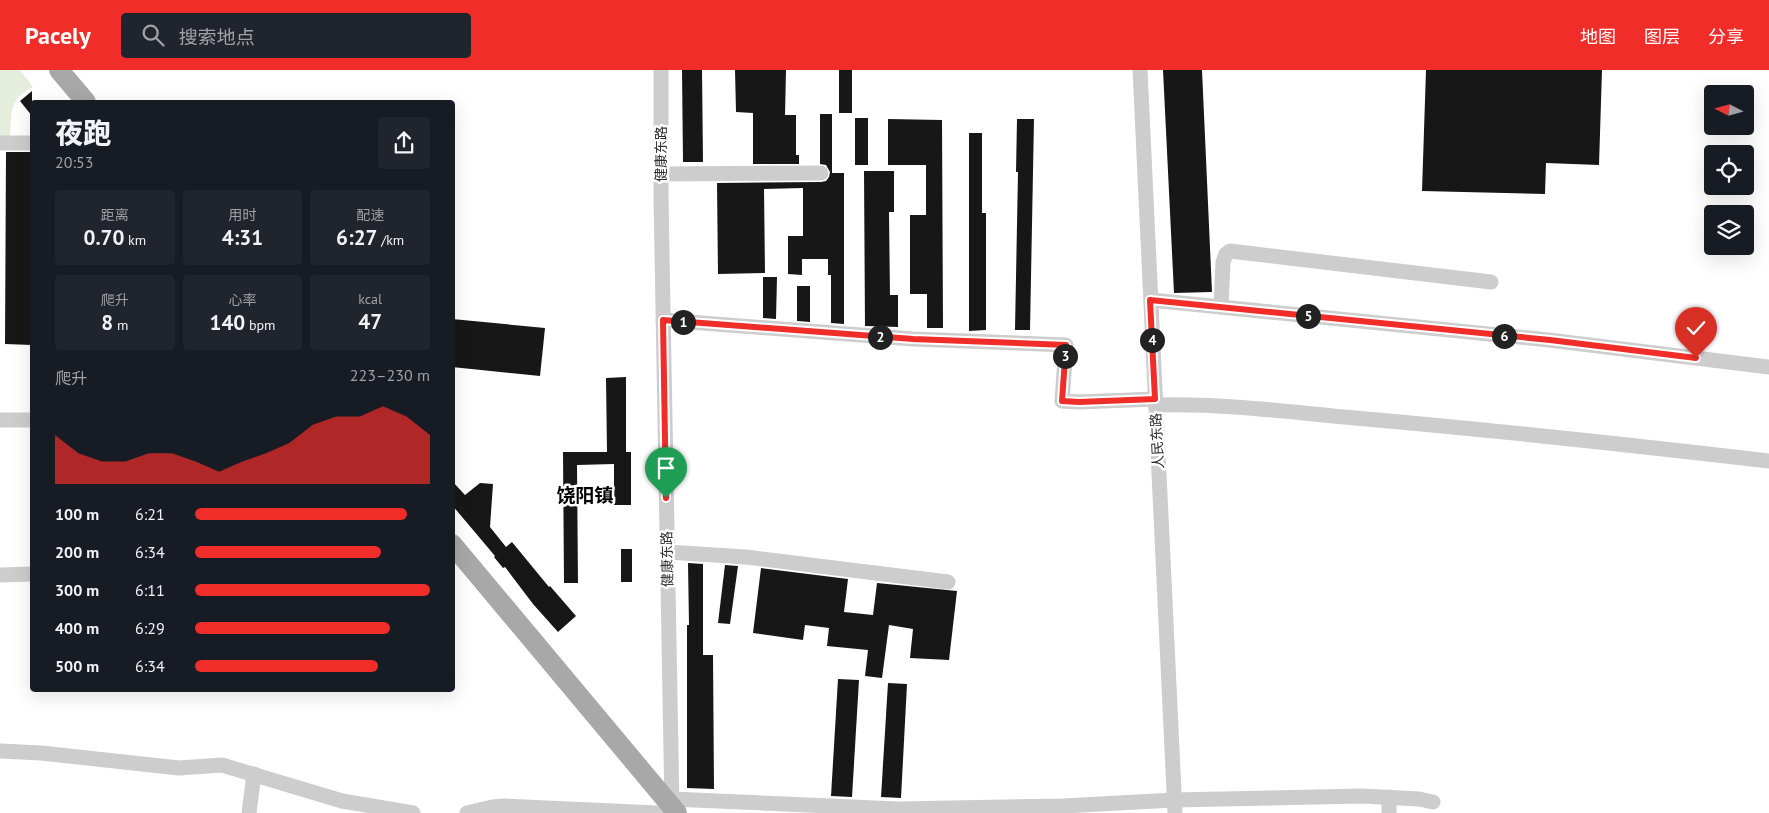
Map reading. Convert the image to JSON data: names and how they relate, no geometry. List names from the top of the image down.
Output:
{
  "streets": {
    "street": ["健康东路", "人民东路"]
  },
  "districts": ["饶阳镇"],
  "north": "left",
  "page": {
    "header": "Pacely",
    "search": "搜索地点",
    "nav": ["地图", "图层", "分享"],
    "heading": ["夜跑", "20:53"],
    "stats": [
      ["距离", "0.70 km"],
      ["用时", "4:31"],
      ["配速", "6:27 /km"],
      ["爬升", "8 m"],
      ["心率", "140 bpm"],
      ["kcal", "47"]
    ],
    "pins": [
      "5",
      "1",
      "6",
      "2",
      "4",
      "3"
    ],
    "chart": ["爬升", "223–230 m"],
    "list": [
      {
        "name": "100 m",
        "note": "6:21"
      },
      {
        "name": "200 m",
        "note": "6:34"
      },
      {
        "name": "300 m",
        "note": "6:11"
      },
      {
        "name": "400 m",
        "note": "6:29"
      },
      {
        "name": "500 m",
        "note": "6:34"
      }
    ]
  }
}
